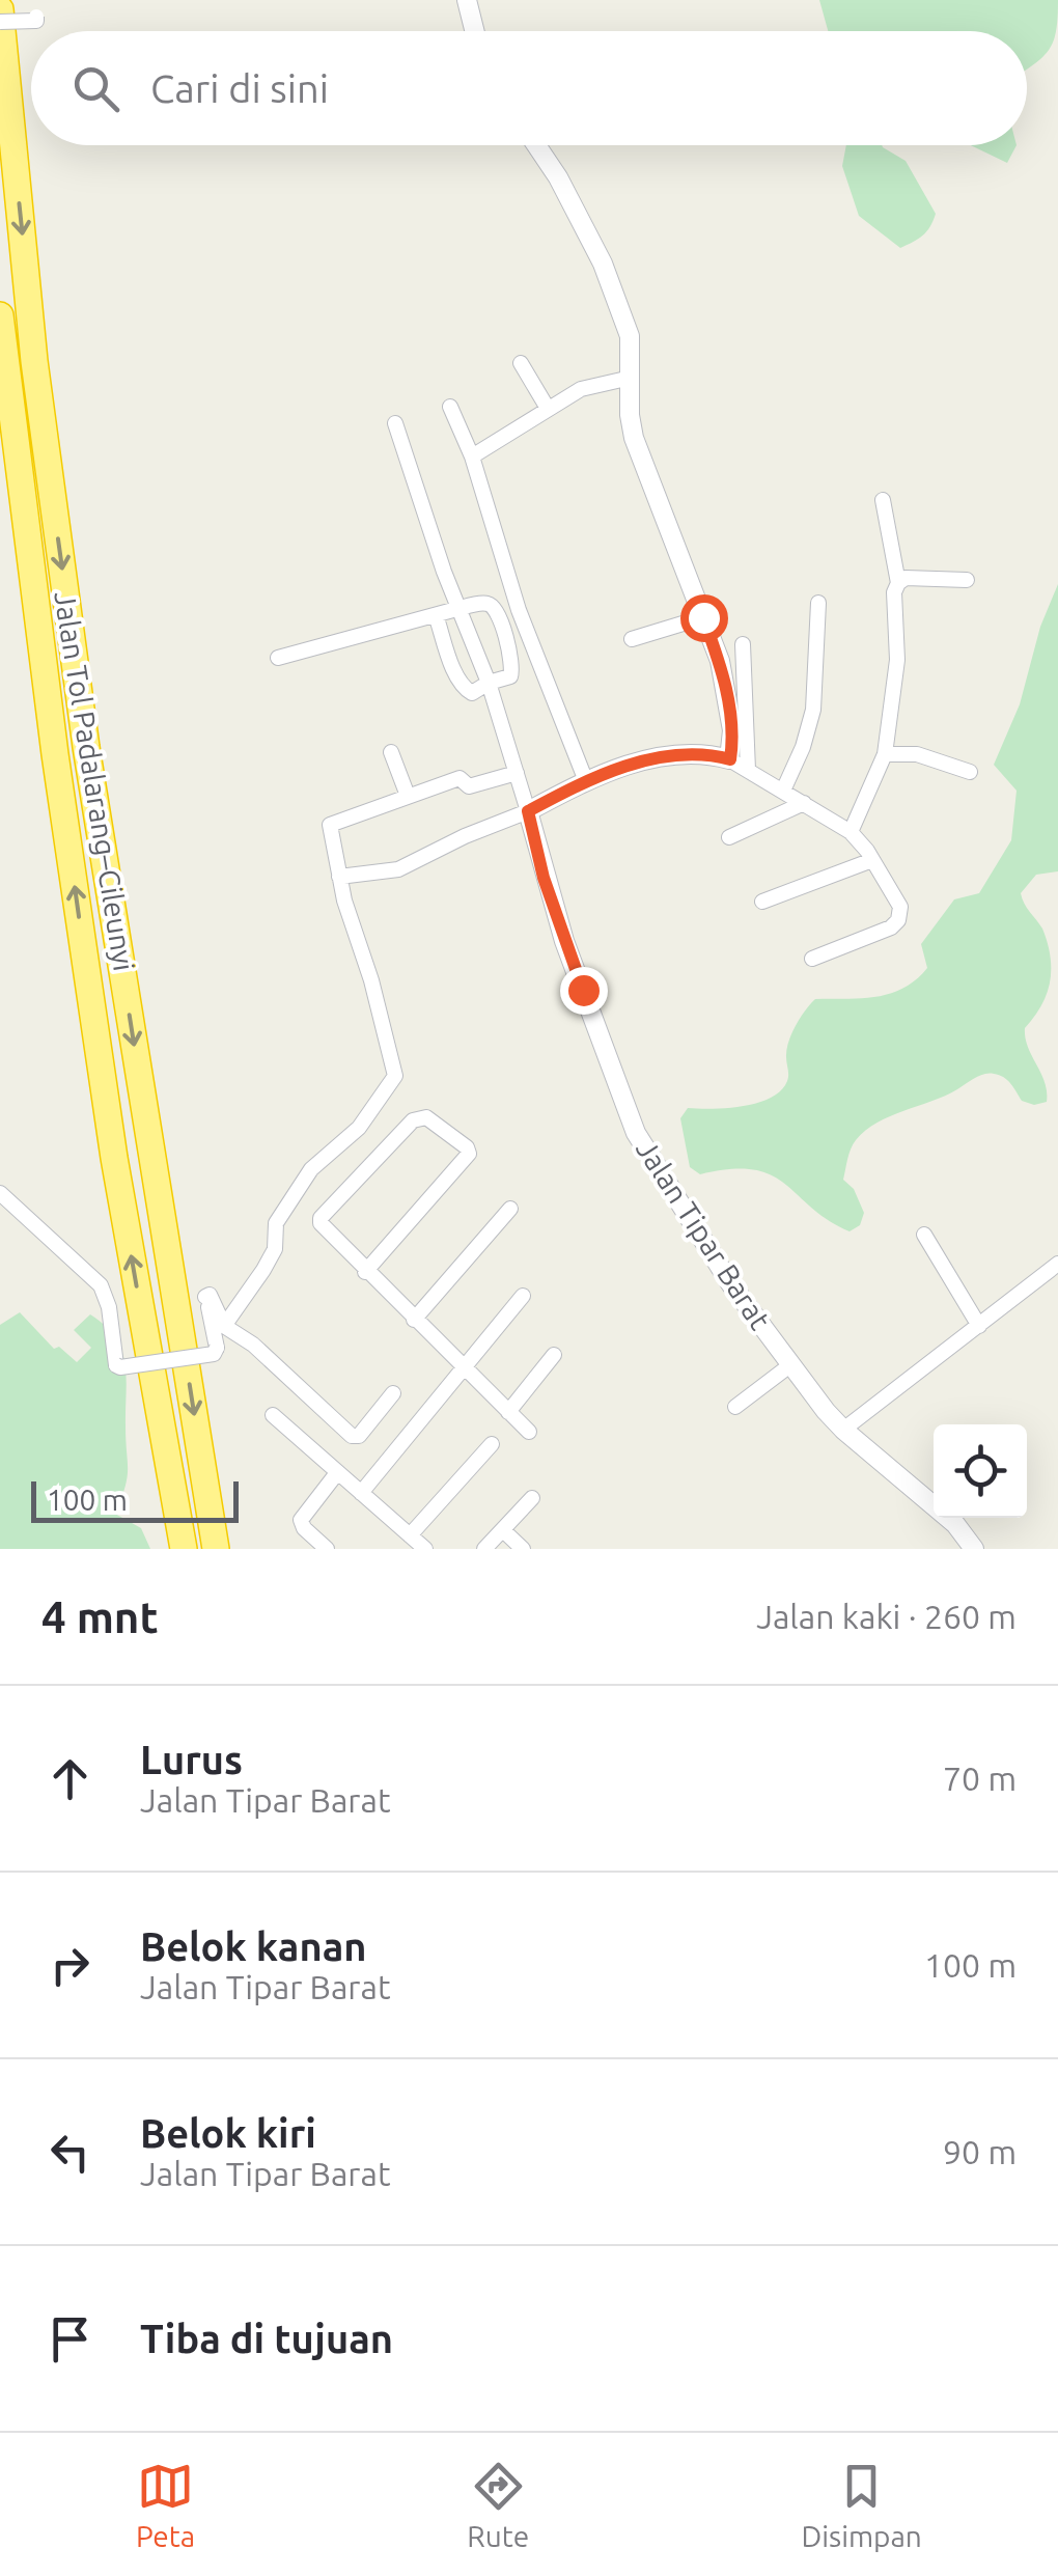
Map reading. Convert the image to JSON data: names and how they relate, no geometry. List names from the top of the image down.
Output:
{
  "streets": {
    "highway": ["Jalan Tol Padalarang–Cileunyi"],
    "street": ["Jalan Tipar Barat"]
  },
  "scale_bar": "100 m",
  "page": {
    "search": "Cari di sini",
    "scale": "100 m",
    "heading": ["4 mnt", "Jalan kaki · 260 m"],
    "list": [
      ["Lurus", "Jalan Tipar Barat", "70 m"],
      ["Belok kanan", "Jalan Tipar Barat", "100 m"],
      ["Belok kiri", "Jalan Tipar Barat", "90 m"],
      "Tiba di tujuan"
    ],
    "nav": ["Peta", "Rute", "Disimpan"]
  }
}
